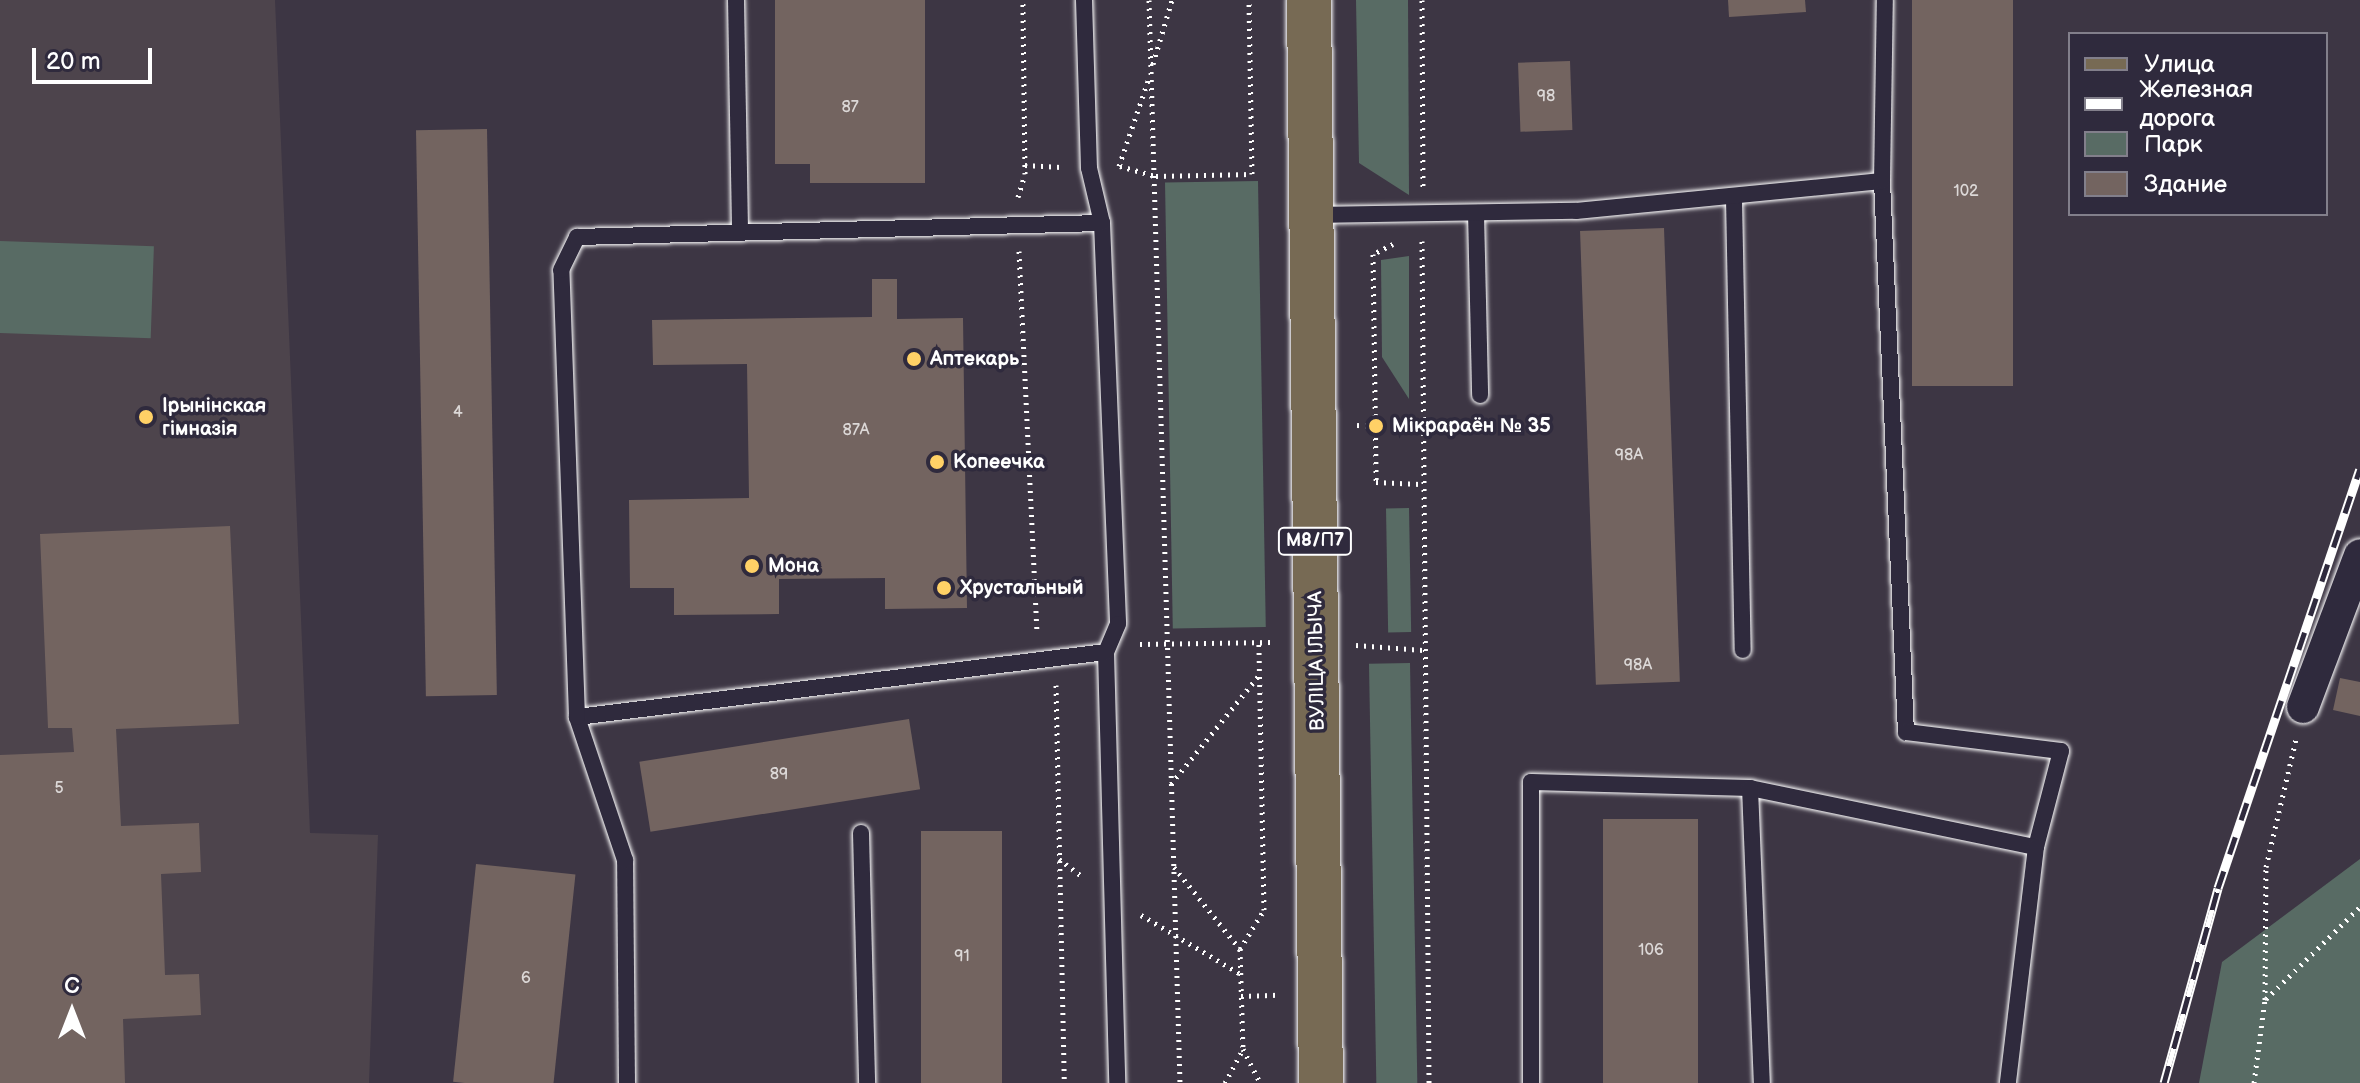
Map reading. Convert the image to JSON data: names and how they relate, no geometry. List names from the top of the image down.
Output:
{
  "streets": {
    "main road": ["М8/П7", "ВУЛІЦА ІЛЬІЧА"]
  },
  "places": [
    "Аптекарь",
    "Ірынінская гімназія",
    "Мікрараён № 35",
    "Копеечка",
    "Мона",
    "Хрустальный"
  ],
  "house_numbers": [
    "98",
    "87",
    "102",
    "4",
    "87А",
    "98А",
    "98А",
    "89",
    "5",
    "106",
    "91",
    "6"
  ],
  "legend": [
    "Улица",
    "Железная дорога",
    "Парк",
    "Здание"
  ],
  "scale_bar": "20 m",
  "north": "top"
}
